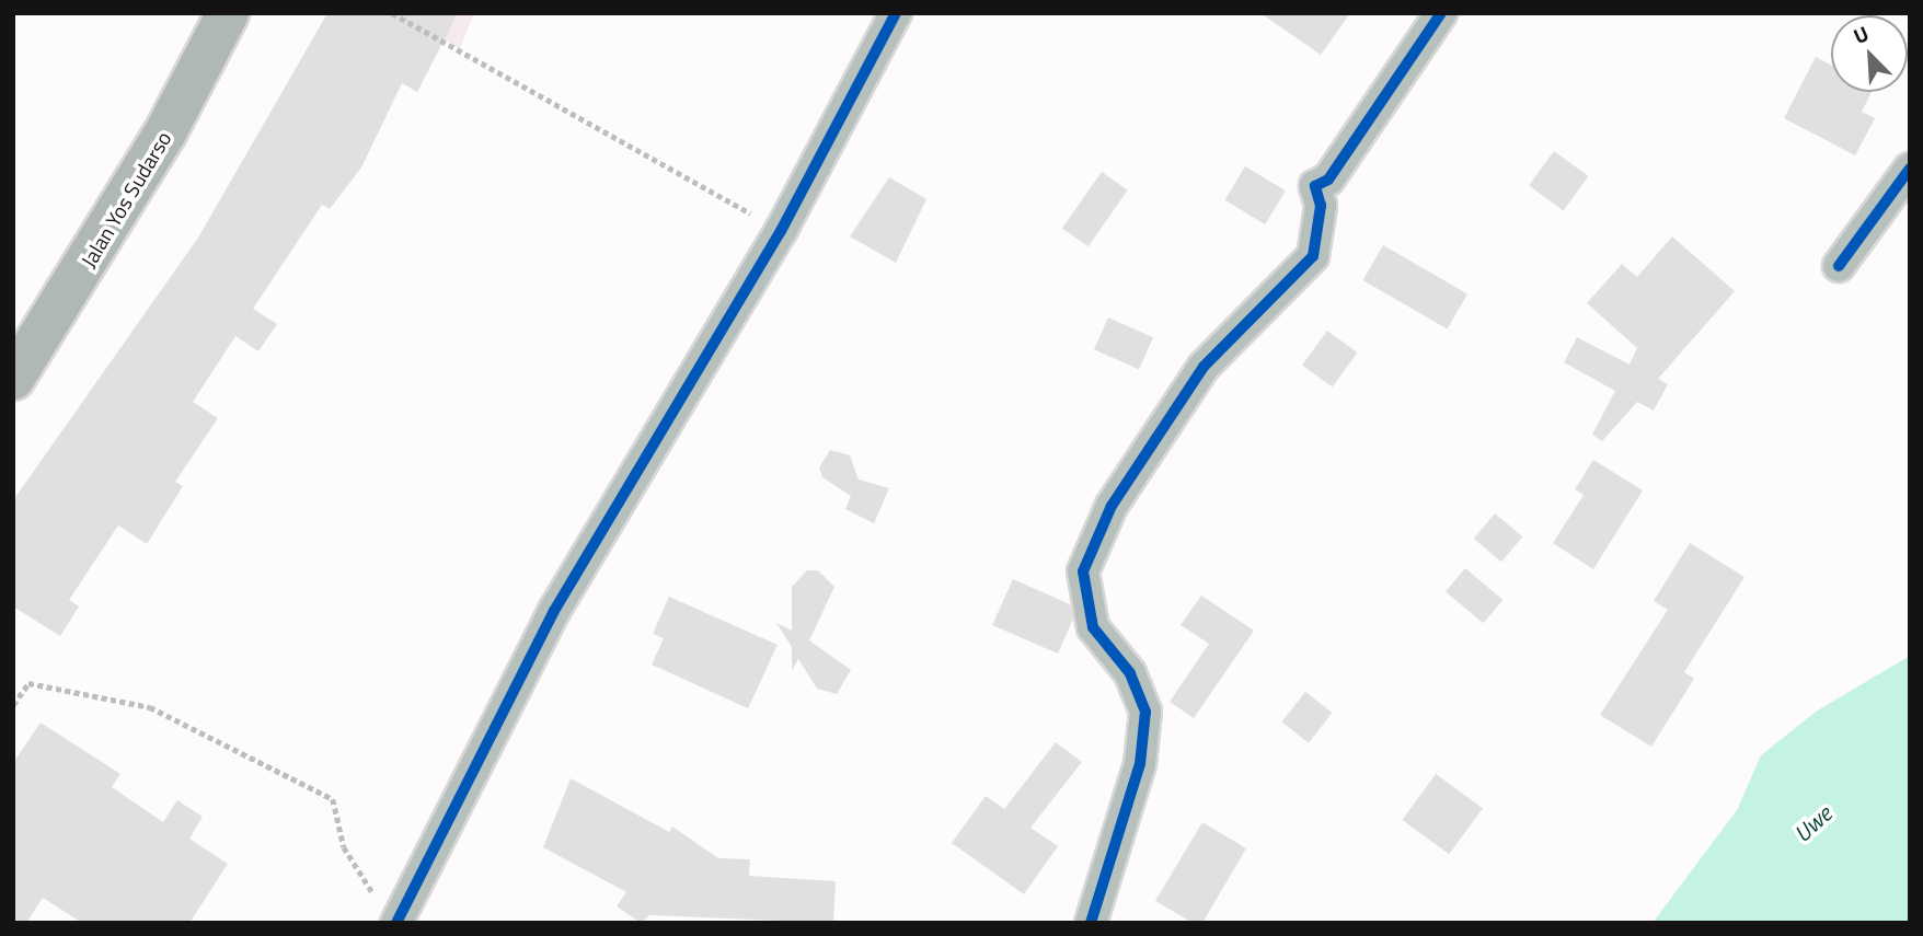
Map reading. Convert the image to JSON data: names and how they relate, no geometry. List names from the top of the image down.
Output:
{
  "streets": {
    "main road": ["Jalan Yos Sudarso"]
  },
  "water": ["Uwe"],
  "north": "top left"
}
